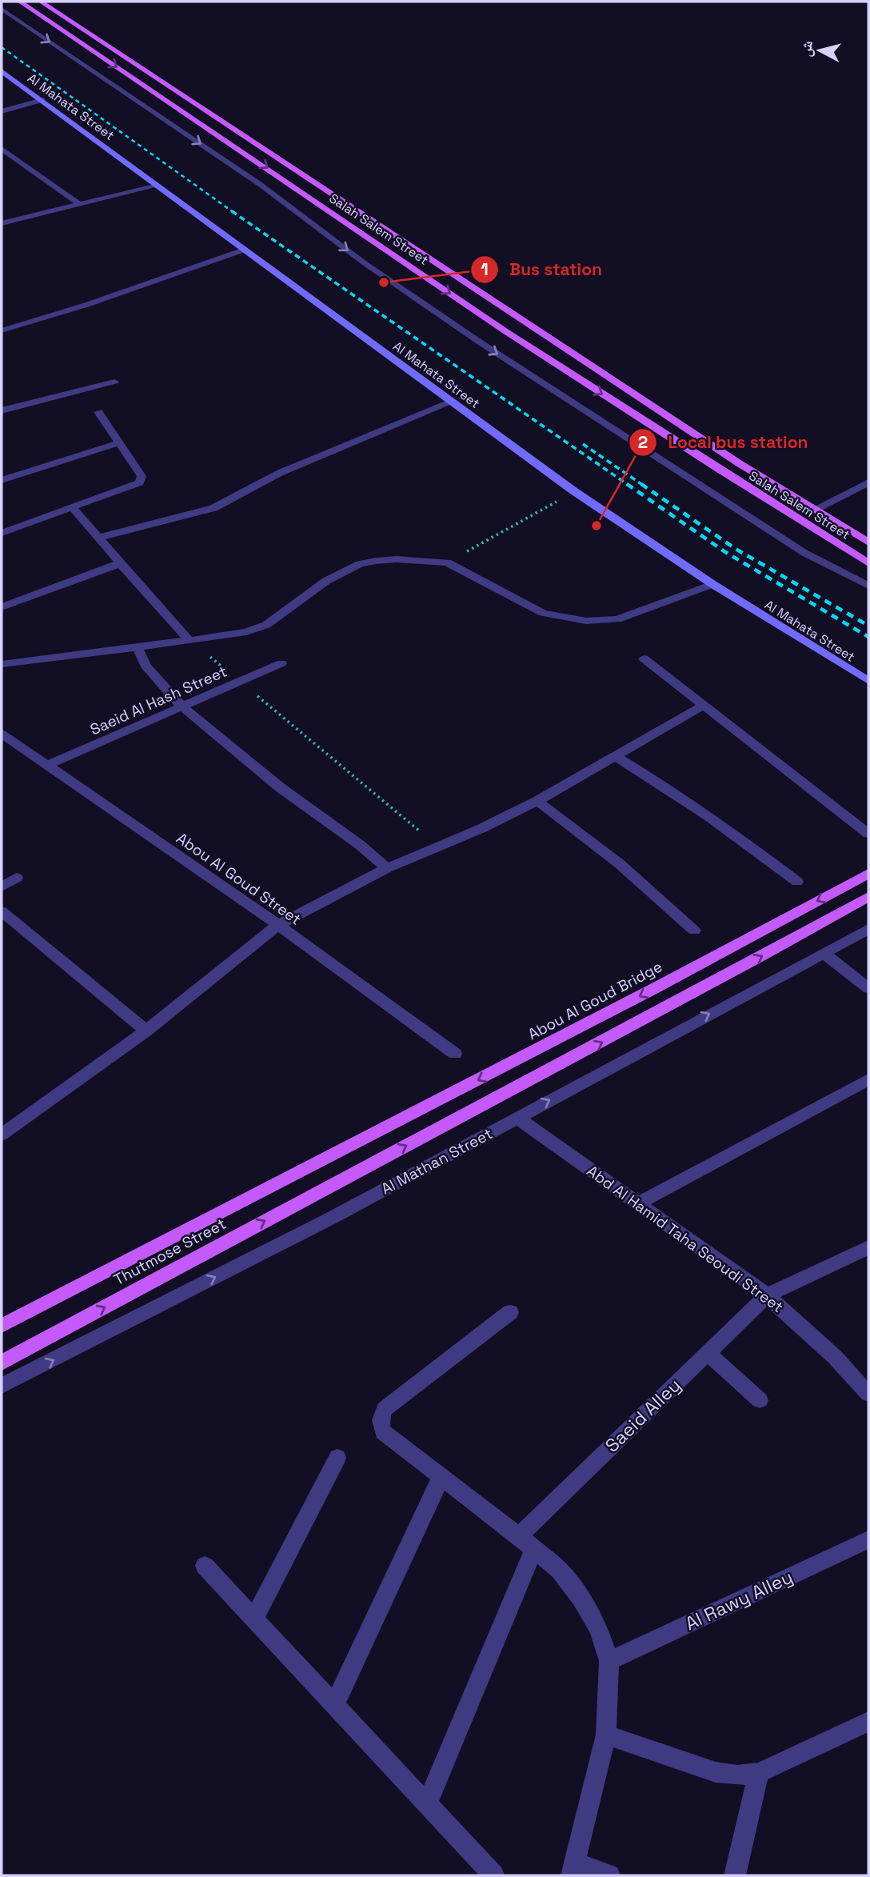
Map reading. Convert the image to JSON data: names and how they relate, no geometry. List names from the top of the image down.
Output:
{
  "streets": {
    "main road": [
      "Al Mahata Street",
      "Salah Salem Street",
      "Abou Al Goud Bridge",
      "Thutmose Street"
    ],
    "street": [
      "Saeid Al Hash Street",
      "Abou Al Goud Street",
      "Al Mathan Street",
      "Abd Al Hamid Taha Seoudi Street",
      "Saeid Alley",
      "Al Rawy Alley"
    ]
  },
  "crossings": [
    ["Saeid Al Hash Street", "Abou Al Goud Street"],
    ["Abou Al Goud Bridge", "Thutmose Street"],
    ["Al Mathan Street", "Abd Al Hamid Taha Seoudi Street"],
    ["Abd Al Hamid Taha Seoudi Street", "Saeid Alley"]
  ],
  "one_way": ["Abou Al Goud Bridge", "Al Mathan Street"],
  "places": ["Bus station", "Local bus station"],
  "north": "left"
}
